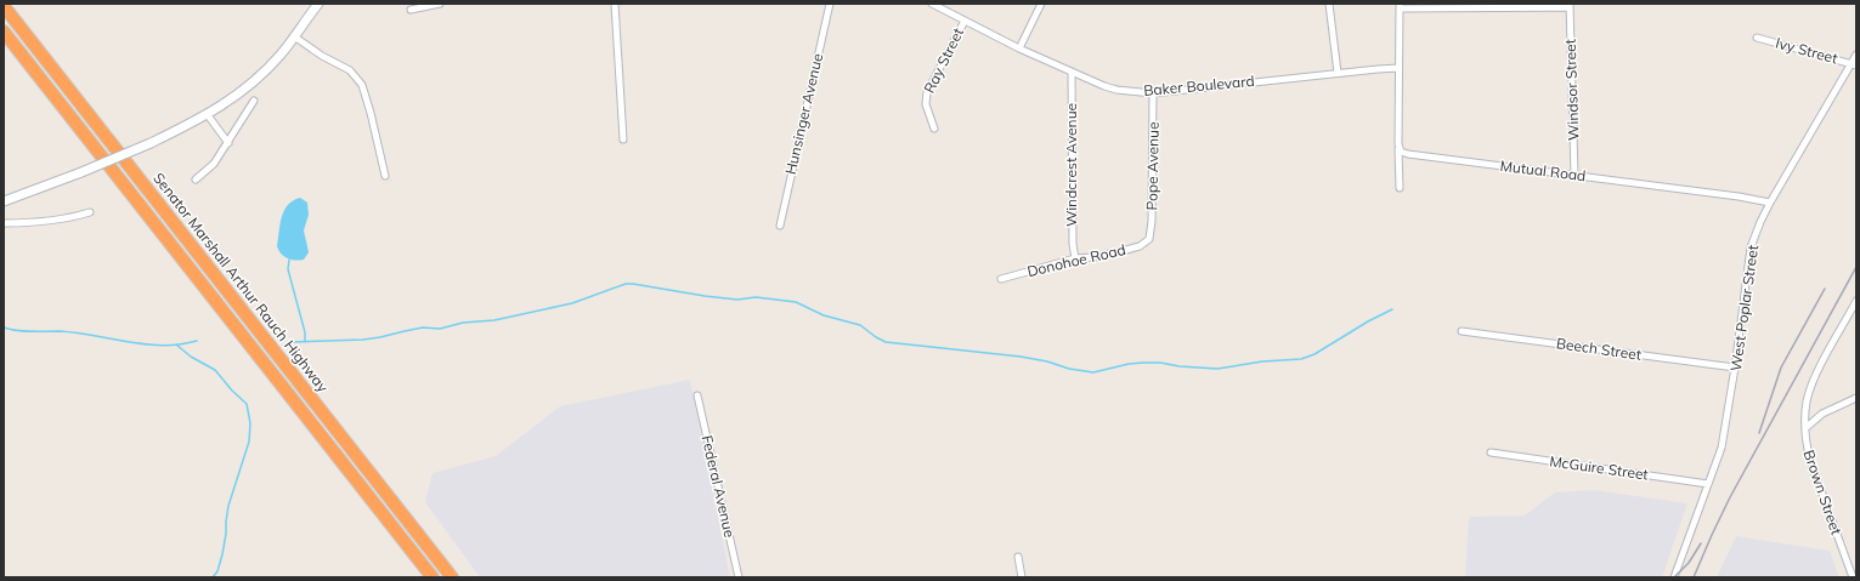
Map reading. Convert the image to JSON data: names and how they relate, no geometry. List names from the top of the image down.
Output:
{
  "streets": {
    "highway": ["Senator Marshall Arthur Rauch Highway"],
    "street": [
      "Ivy Street",
      "Ray Street",
      "Baker Boulevard",
      "Windsor Street",
      "Hunsinger Avenue",
      "Windcrest Avenue",
      "Pope Avenue",
      "Mutual Road",
      "Donohoe Road",
      "West Poplar Street",
      "Beech Street",
      "McGuire Street",
      "Federal Avenue",
      "Brown Street"
    ]
  },
  "crossings": [
    ["Ivy Street", "West Poplar Street"],
    ["Ray Street", "Baker Boulevard"],
    ["Baker Boulevard", "Windcrest Avenue"],
    ["Baker Boulevard", "Pope Avenue"],
    ["Windsor Street", "Mutual Road"],
    ["Windcrest Avenue", "Donohoe Road"],
    ["Pope Avenue", "Donohoe Road"],
    ["Mutual Road", "West Poplar Street"],
    ["West Poplar Street", "Beech Street"],
    ["West Poplar Street", "McGuire Street"]
  ]
}
